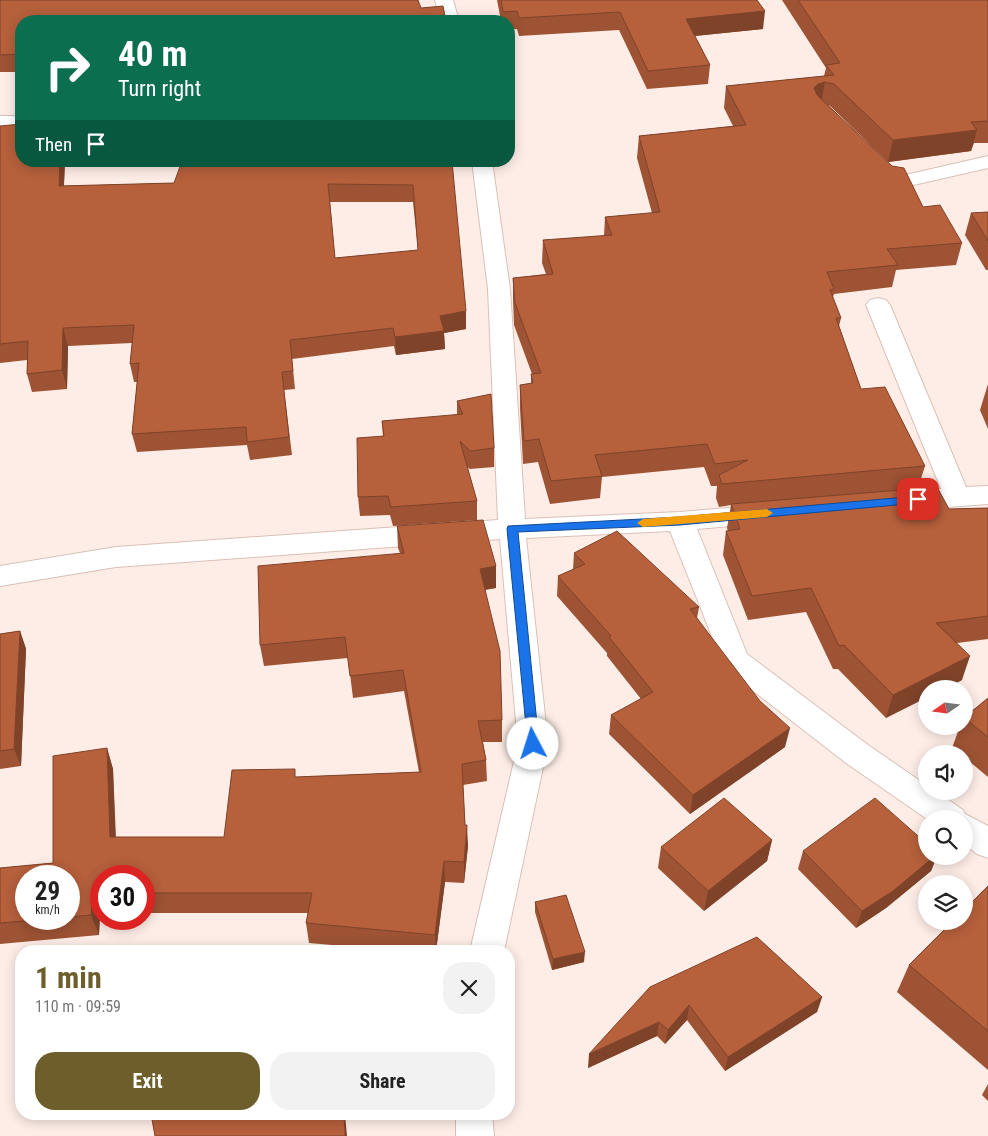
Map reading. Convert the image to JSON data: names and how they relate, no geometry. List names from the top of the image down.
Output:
{
  "north": "left",
  "page": {
    "turn": ["40 m", "Turn right"],
    "then": "Then",
    "speed": "29 km/h",
    "limit": "30",
    "heading": ["1 min", "110 m · 09:59"],
    "buttons": ["Exit", "Share"]
  }
}
